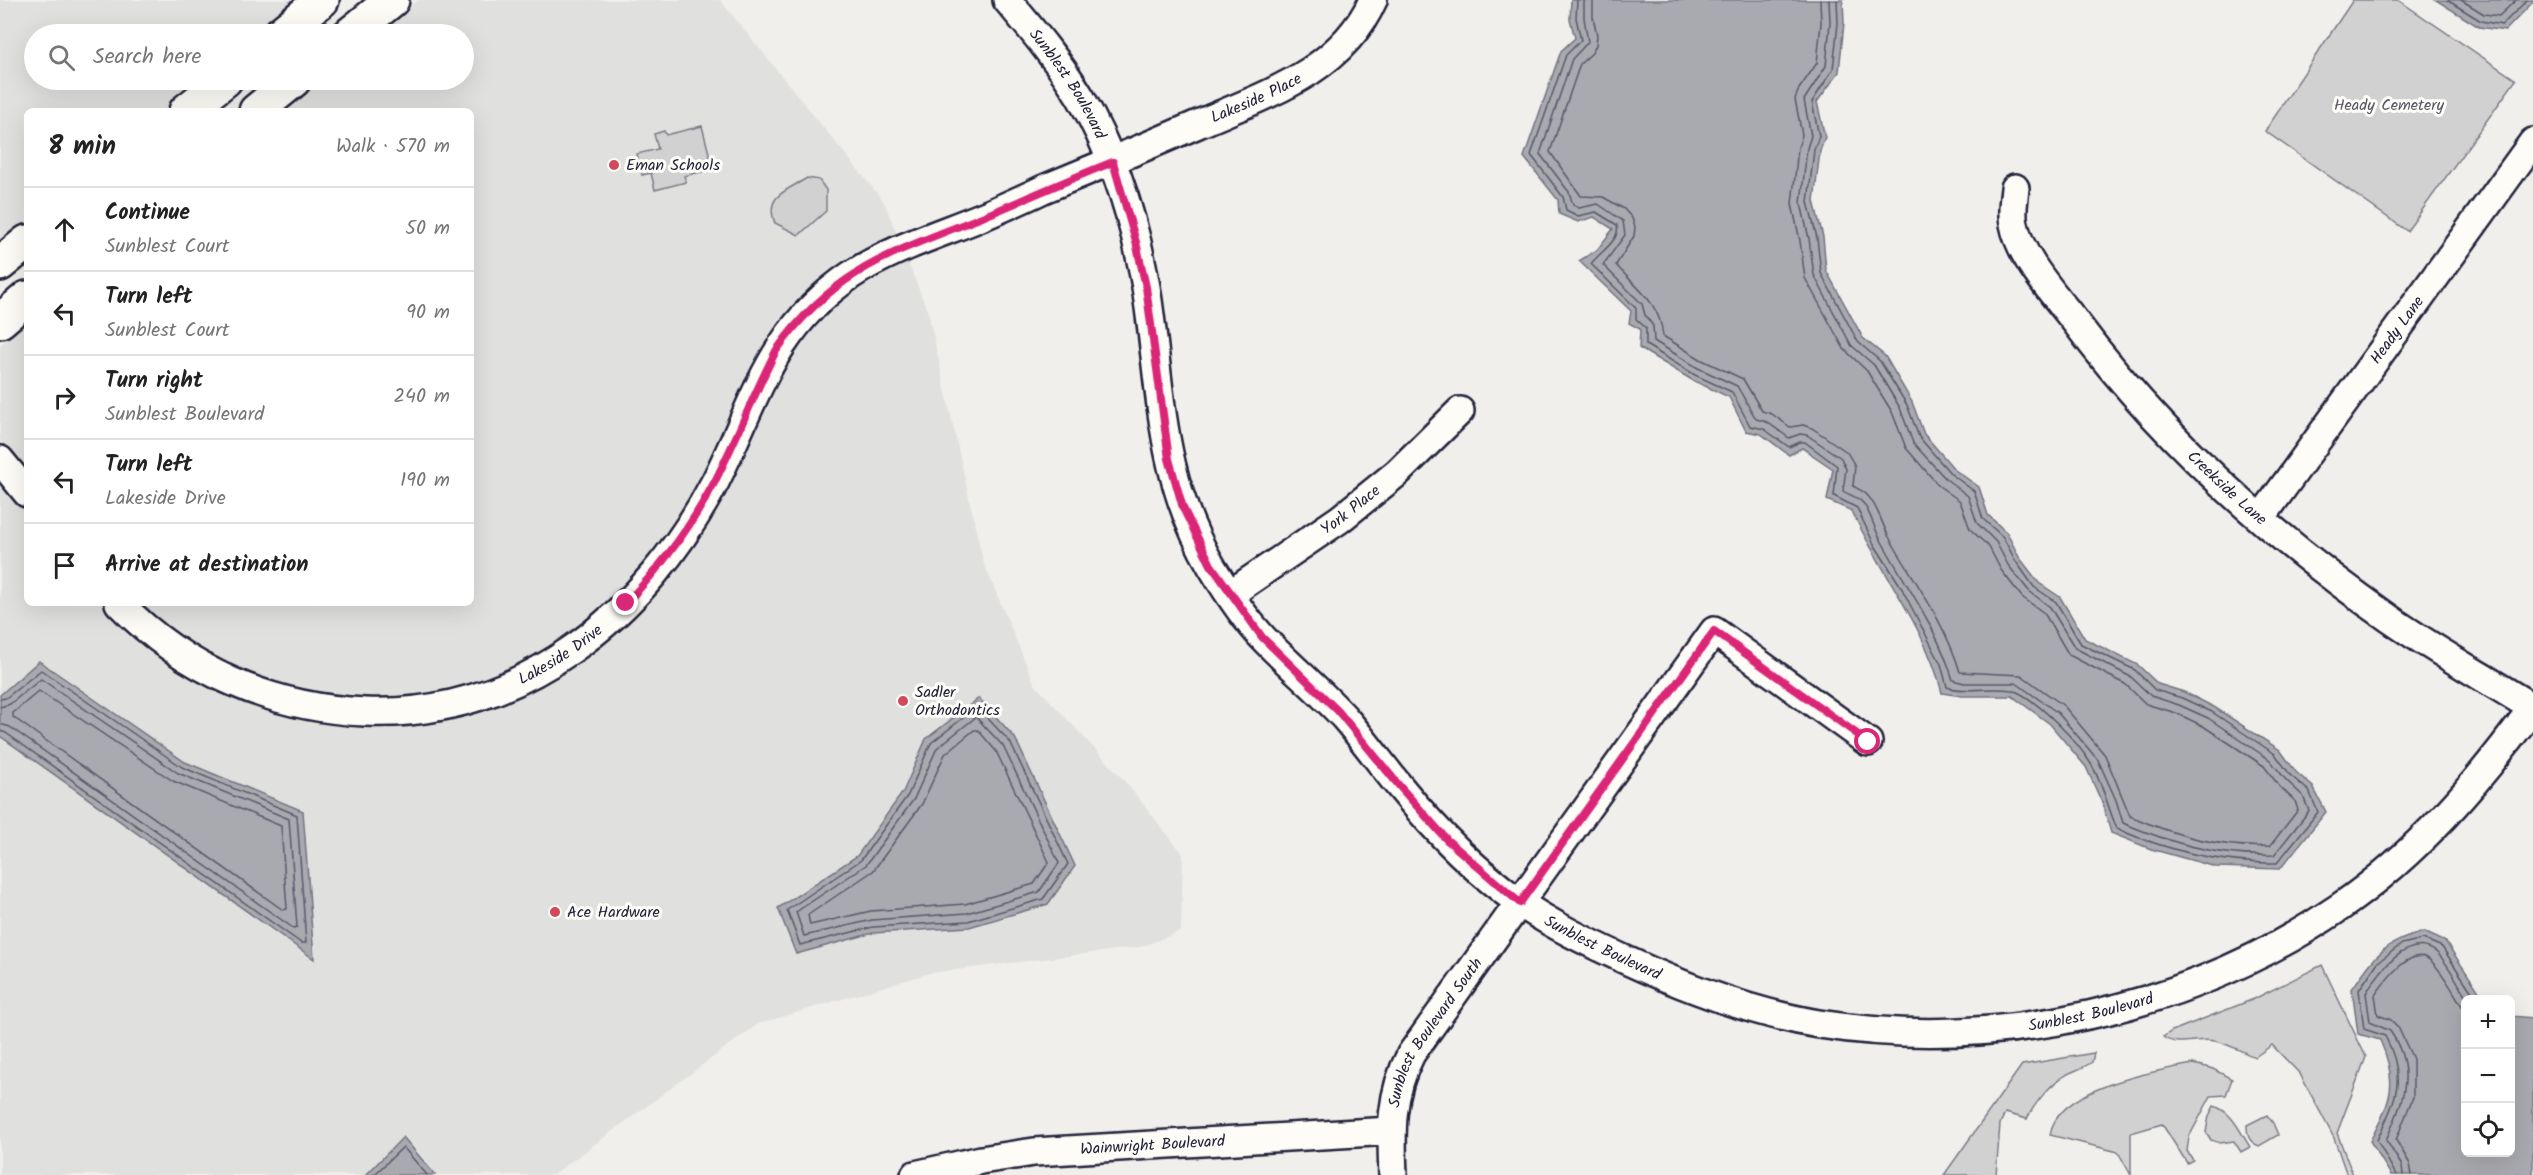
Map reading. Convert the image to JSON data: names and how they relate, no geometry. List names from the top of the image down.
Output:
{
  "streets": {
    "street": [
      "Sunblest Boulevard",
      "Lakeside Place",
      "Heady Lane",
      "Creekside Lane",
      "York Place",
      "Lakeside Drive",
      "Sunblest Boulevard South",
      "Wainwright Boulevard"
    ]
  },
  "crossings": [
    ["Sunblest Boulevard", "Lakeside Place"],
    ["Sunblest Boulevard", "Creekside Lane"],
    ["Sunblest Boulevard", "York Place"],
    ["Sunblest Boulevard", "Lakeside Drive"],
    ["Sunblest Boulevard", "Sunblest Boulevard South"],
    ["Lakeside Place", "Lakeside Drive"],
    ["Heady Lane", "Creekside Lane"],
    ["Sunblest Boulevard South", "Wainwright Boulevard"]
  ],
  "parks": ["Heady Cemetery"],
  "places": ["Eman Schools", "Sadler Orthodontics", "Ace Hardware"],
  "page": {
    "search": "Search here",
    "heading": ["8 min", "Walk · 570 m"],
    "list": [
      ["Continue", "Sunblest Court", "50 m"],
      ["Turn left", "Sunblest Court", "90 m"],
      ["Turn right", "Sunblest Boulevard", "240 m"],
      ["Turn left", "Lakeside Drive", "190 m"],
      "Arrive at destination"
    ],
    "map_buttons": ["+", "−"]
  }
}
